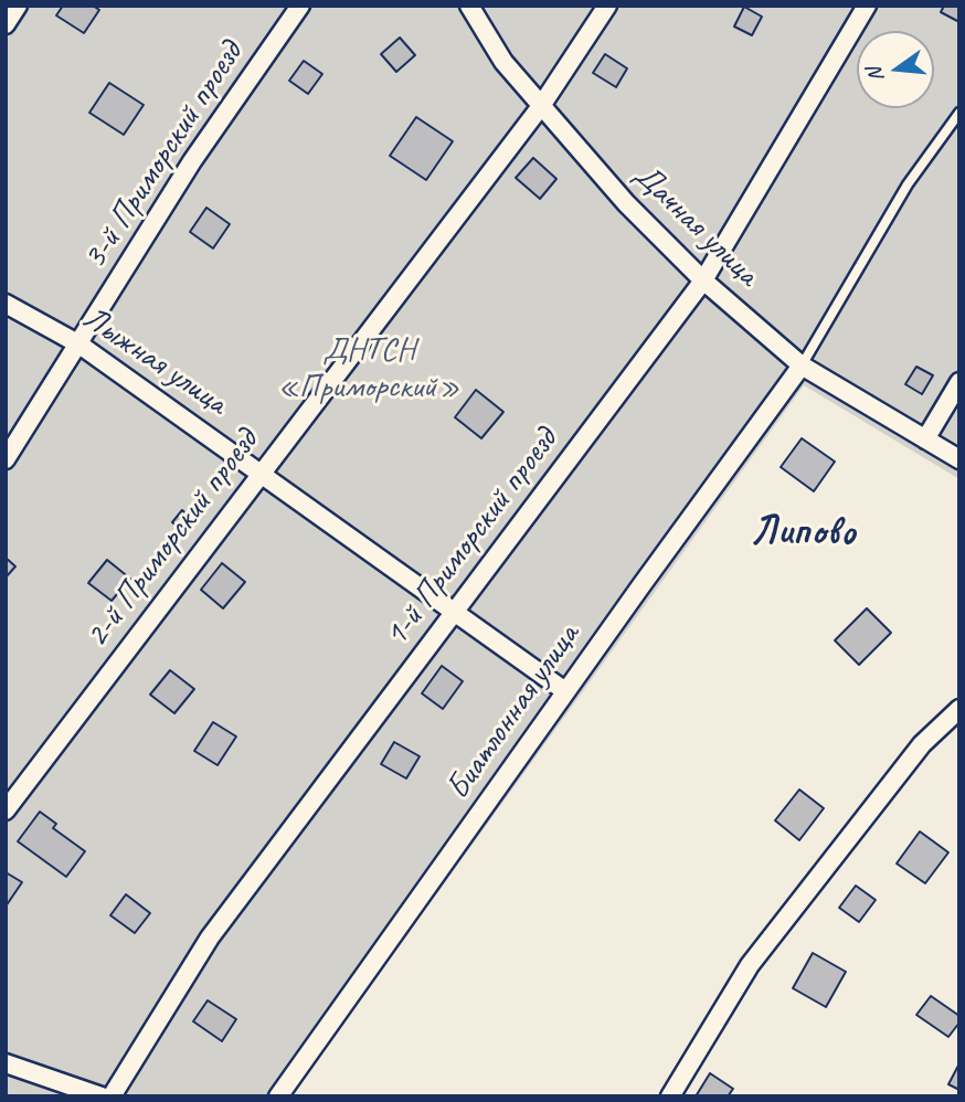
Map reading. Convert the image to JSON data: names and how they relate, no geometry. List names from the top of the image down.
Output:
{
  "streets": {
    "street": [
      "3-й Приморский проезд",
      "Дачная улица",
      "Лыжная улица",
      "1-й Приморский проезд",
      "2-й Приморский проезд",
      "Биатлонная улица"
    ]
  },
  "crossings": [
    ["3-й Приморский проезд", "Лыжная улица"],
    ["Дачная улица", "1-й Приморский проезд"],
    ["Дачная улица", "2-й Приморский проезд"],
    ["Дачная улица", "Биатлонная улица"],
    ["Лыжная улица", "1-й Приморский проезд"],
    ["Лыжная улица", "2-й Приморский проезд"],
    ["Лыжная улица", "Биатлонная улица"]
  ],
  "districts": ["Липово"],
  "parks": ["ДНТСН «Приморский»"],
  "north": "left"
}
